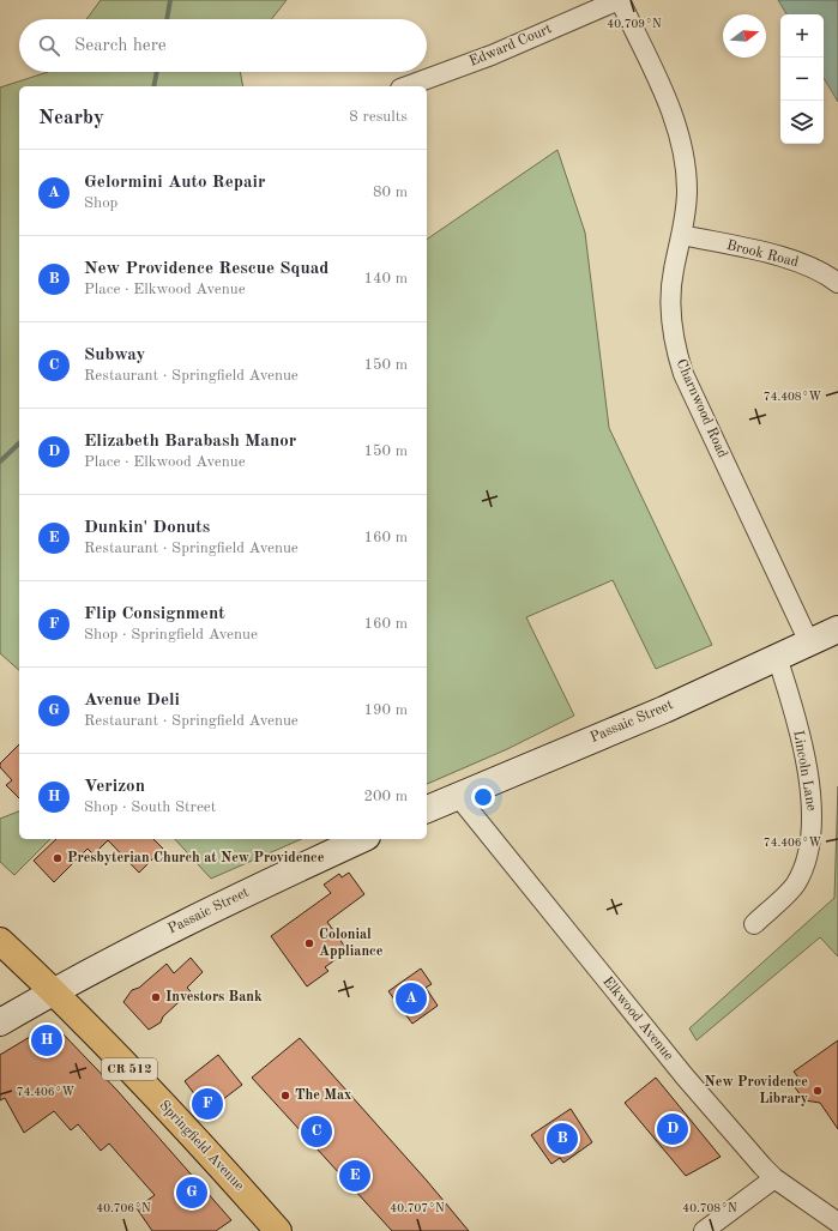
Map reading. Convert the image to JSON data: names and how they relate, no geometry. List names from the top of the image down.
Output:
{
  "streets": {
    "main road": ["Passaic Street", "CR 512", "Springfield Avenue"],
    "street": [
      "Edward Court",
      "Brook Road",
      "Charnwood Road",
      "Lincoln Lane",
      "Elkwood Avenue"
    ]
  },
  "crossings": [
    ["Edward Court", "Charnwood Road"],
    ["Brook Road", "Charnwood Road"],
    ["Charnwood Road", "Passaic Street"],
    ["Passaic Street", "Lincoln Lane"],
    ["Passaic Street", "Elkwood Avenue"],
    ["Passaic Street", "Springfield Avenue"]
  ],
  "places": [
    "Presbyterian Church at New Providence",
    "Colonial Appliance",
    "Investors Bank",
    "New Providence Library",
    "The Max"
  ],
  "north": "right",
  "page": {
    "map_buttons": ["+", "−"],
    "search": "Search here",
    "heading": ["Nearby", "8 results"],
    "list": [
      {
        "mark": "A",
        "name": "Gelormini Auto Repair",
        "note": "Shop",
        "value": "80 m"
      },
      {
        "mark": "B",
        "name": "New Providence Rescue Squad",
        "note": "Place · Elkwood Avenue",
        "value": "140 m"
      },
      {
        "mark": "C",
        "name": "Subway",
        "note": "Restaurant · Springfield Avenue",
        "value": "150 m"
      },
      {
        "mark": "D",
        "name": "Elizabeth Barabash Manor",
        "note": "Place · Elkwood Avenue",
        "value": "150 m"
      },
      {
        "mark": "E",
        "name": "Dunkin' Donuts",
        "note": "Restaurant · Springfield Avenue",
        "value": "160 m"
      },
      {
        "mark": "F",
        "name": "Flip Consignment",
        "note": "Shop · Springfield Avenue",
        "value": "160 m"
      },
      {
        "mark": "G",
        "name": "Avenue Deli",
        "note": "Restaurant · Springfield Avenue",
        "value": "190 m"
      },
      {
        "mark": "H",
        "name": "Verizon",
        "note": "Shop · South Street",
        "value": "200 m"
      }
    ],
    "pins": [
      "A",
      "H",
      "F",
      "D",
      "C",
      "B",
      "E",
      "G"
    ]
  },
  "coordinates": [
    "40.709°N",
    "74.408°W",
    "74.406°W",
    "40.706°N",
    "40.707°N",
    "40.708°N"
  ]
}
